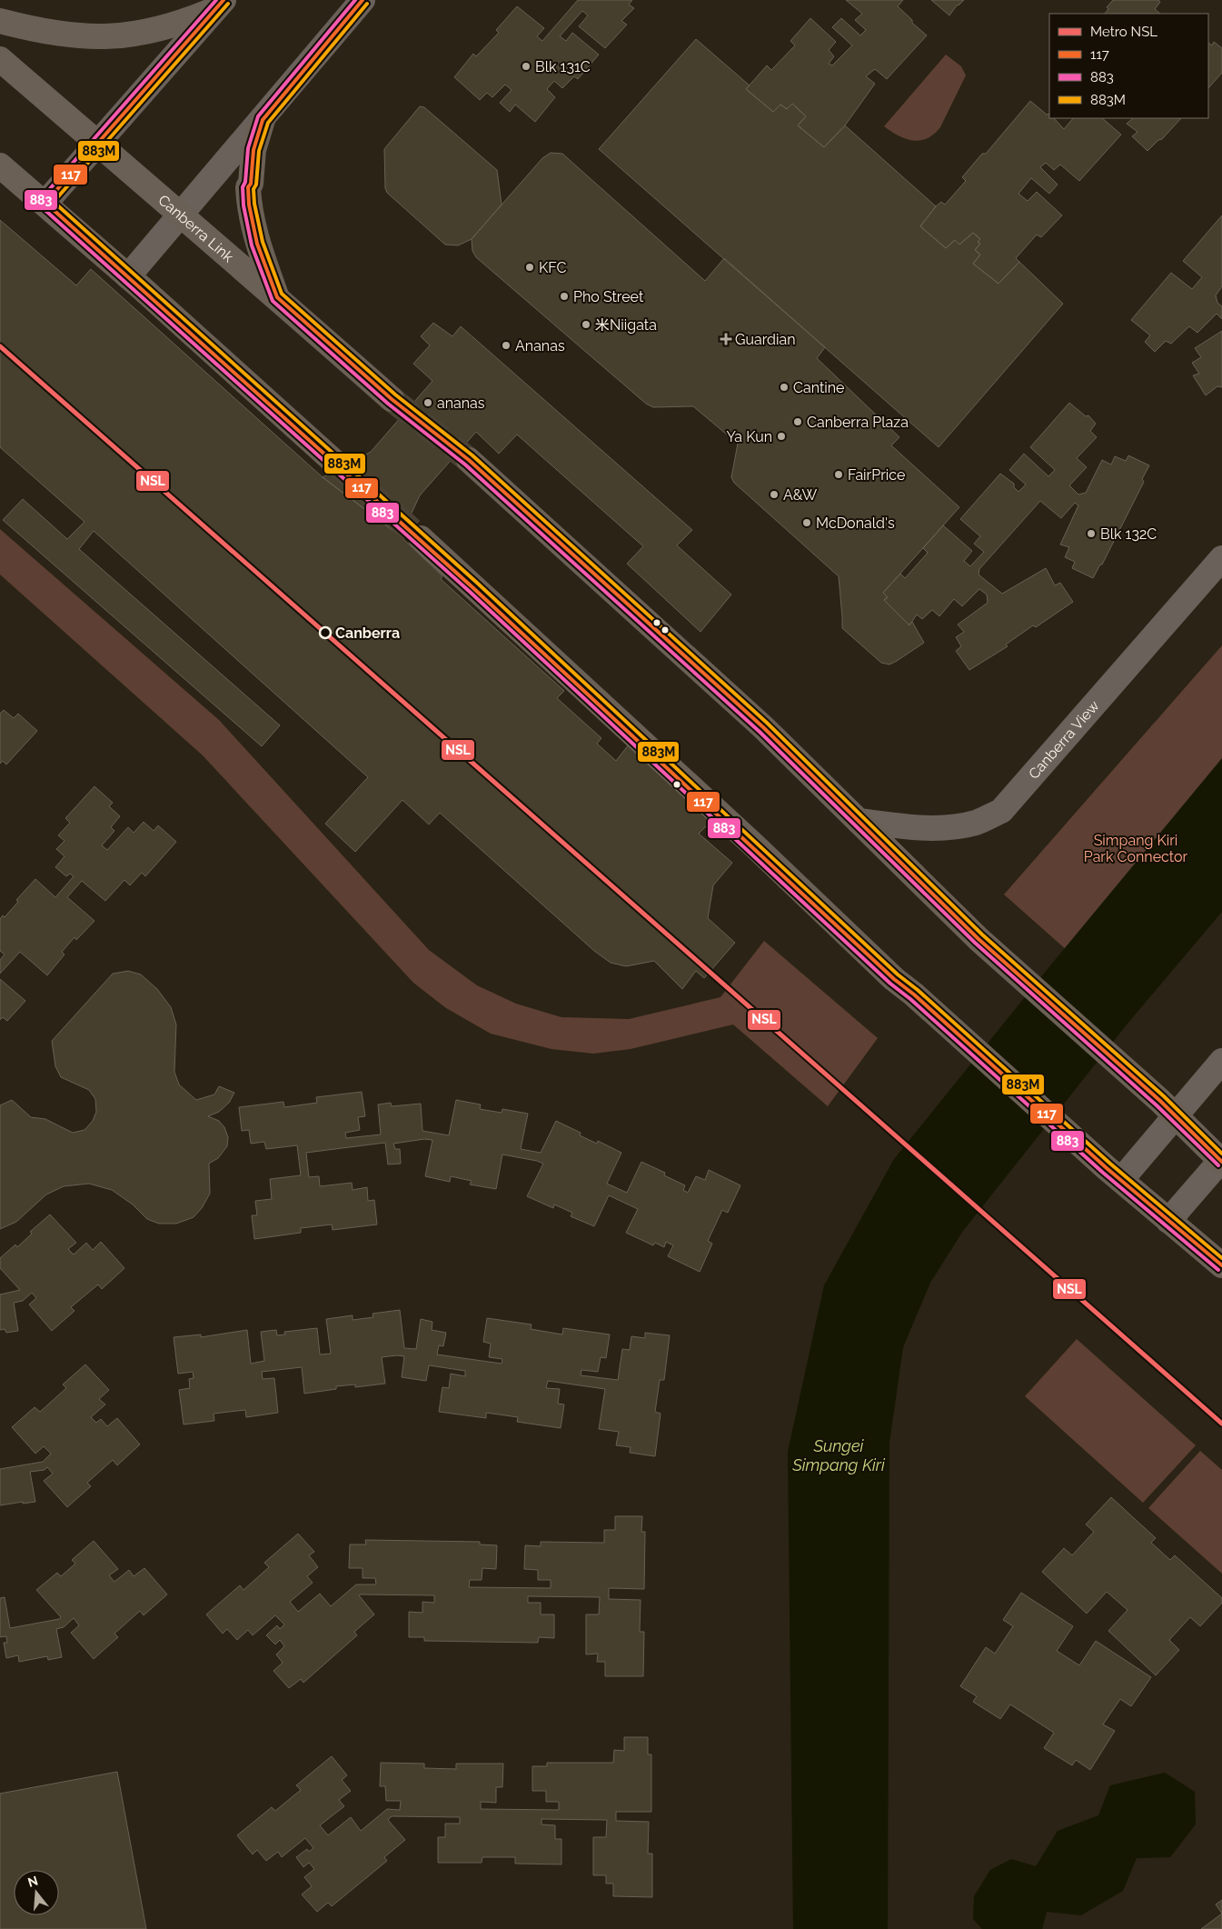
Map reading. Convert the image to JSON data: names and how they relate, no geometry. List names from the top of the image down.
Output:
{
  "streets": {
    "main road": ["Canberra Link"],
    "street": ["Canberra View"]
  },
  "water": ["Sungei Simpang Kiri"],
  "parks": ["Simpang Kiri Park Connector"],
  "places": {
    "other": [
      "Blk 131C",
      "KFC",
      "Pho Street",
      "米Niigata",
      "Ananas",
      "Cantine",
      "ananas",
      "Canberra Plaza",
      "Ya Kun",
      "FairPrice",
      "A&W",
      "McDonald's",
      "Blk 132C",
      "Canberra"
    ],
    "health": ["Guardian"]
  },
  "lines": [
    "transit line 117",
    "transit line 883",
    "transit line 883M",
    "metro line NSL"
  ],
  "legend": [
    "Metro NSL",
    "117",
    "883",
    "883M"
  ],
  "north": "top"
}
